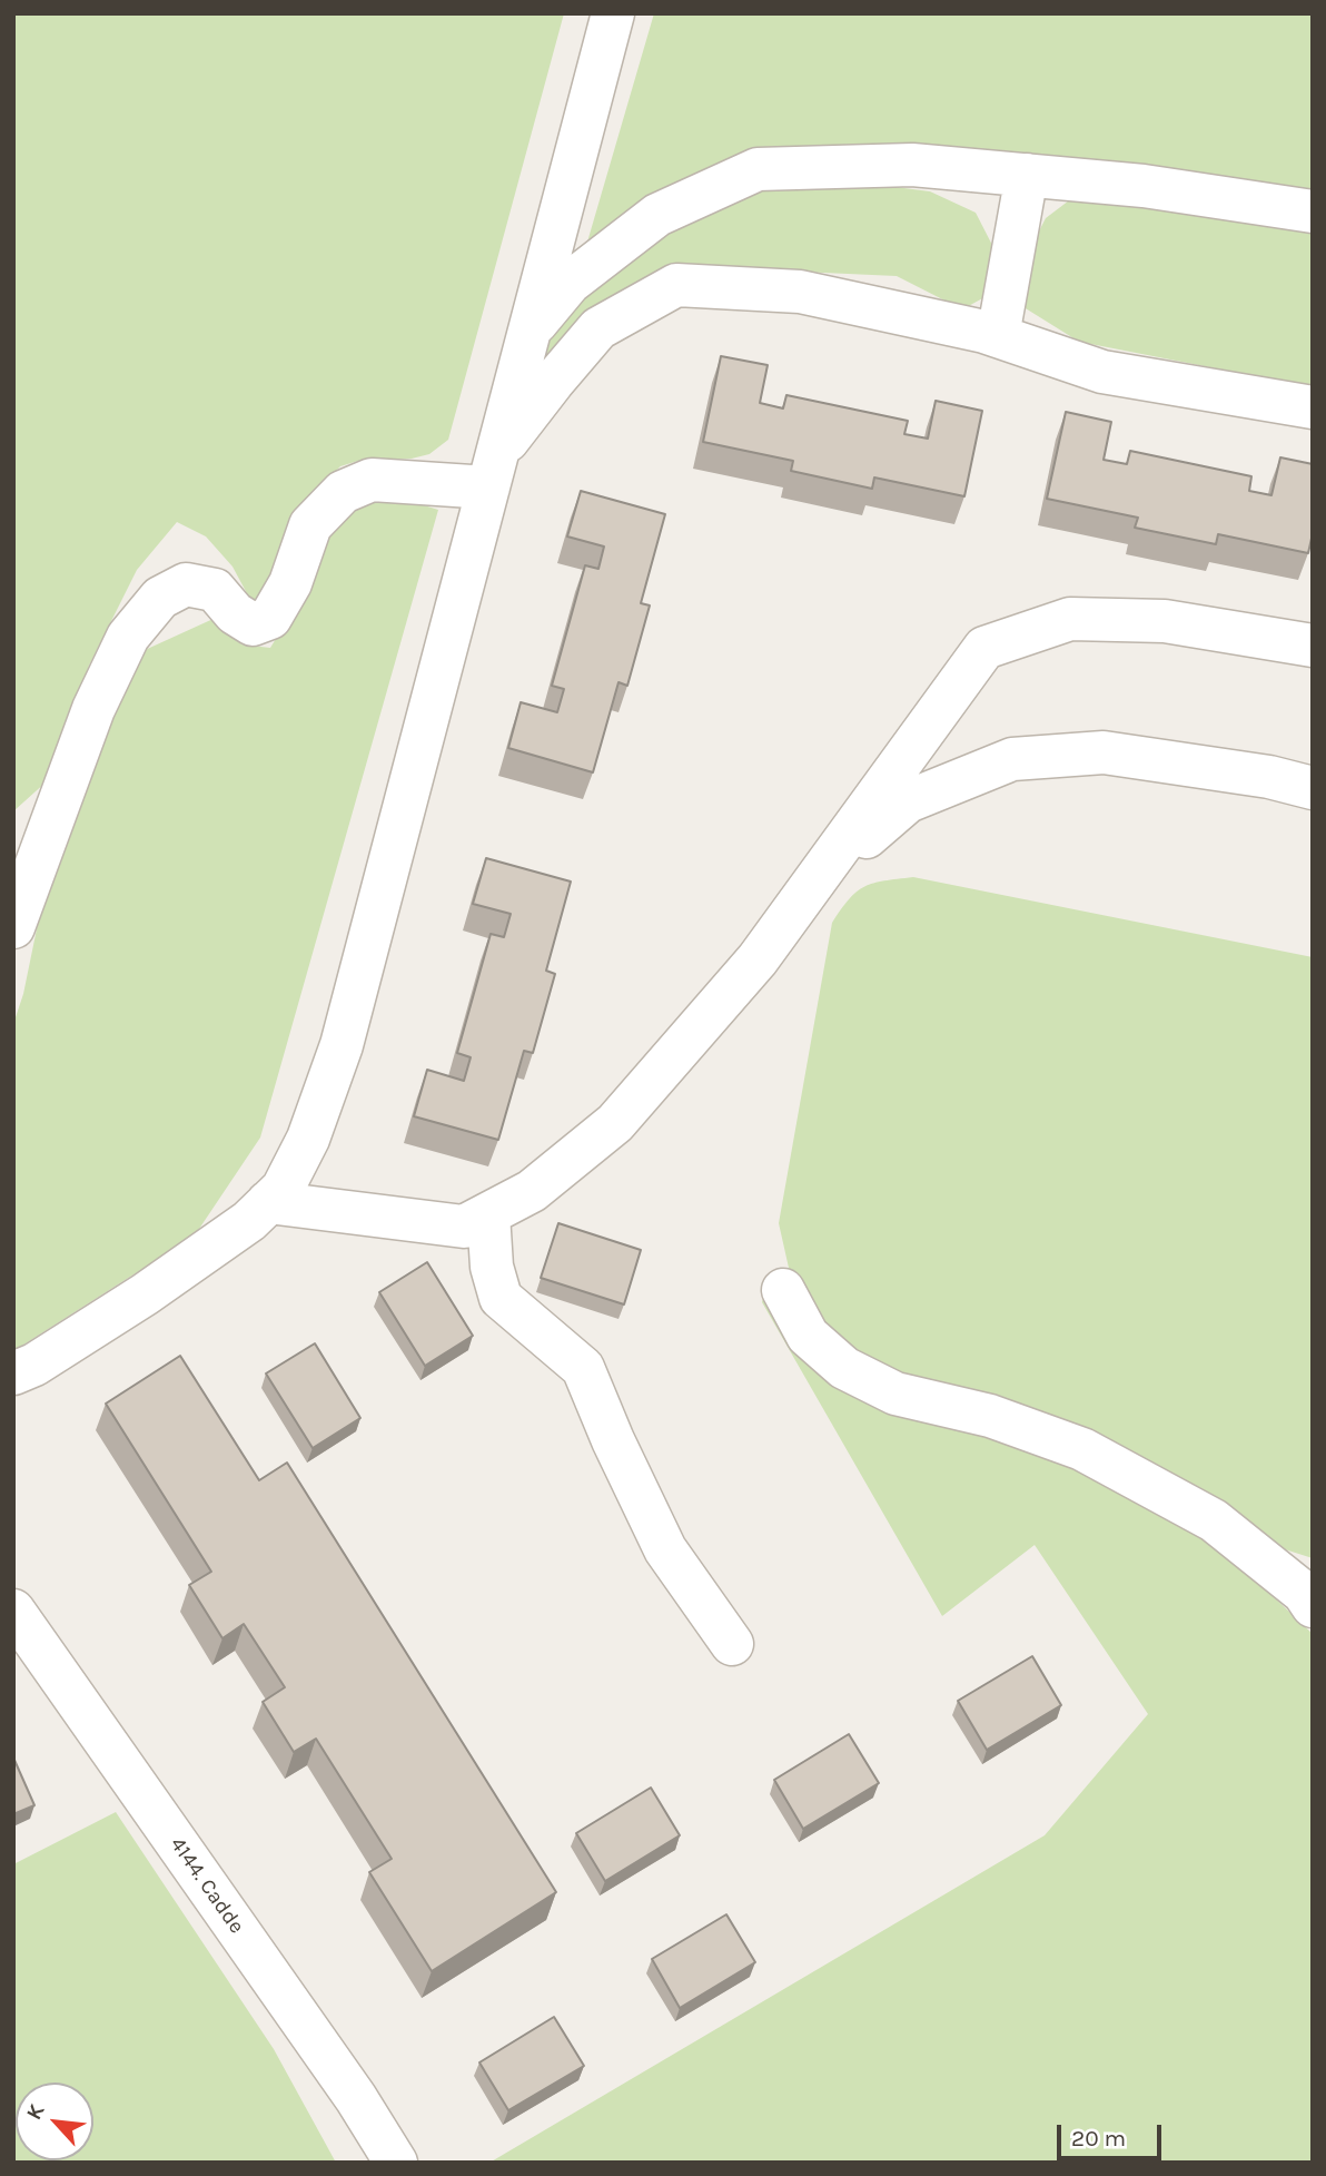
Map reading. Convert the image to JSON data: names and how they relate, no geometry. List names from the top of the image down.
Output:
{
  "streets": {
    "street": ["4144. Cadde"]
  },
  "scale_bar": "20 m",
  "north": "top left"
}
